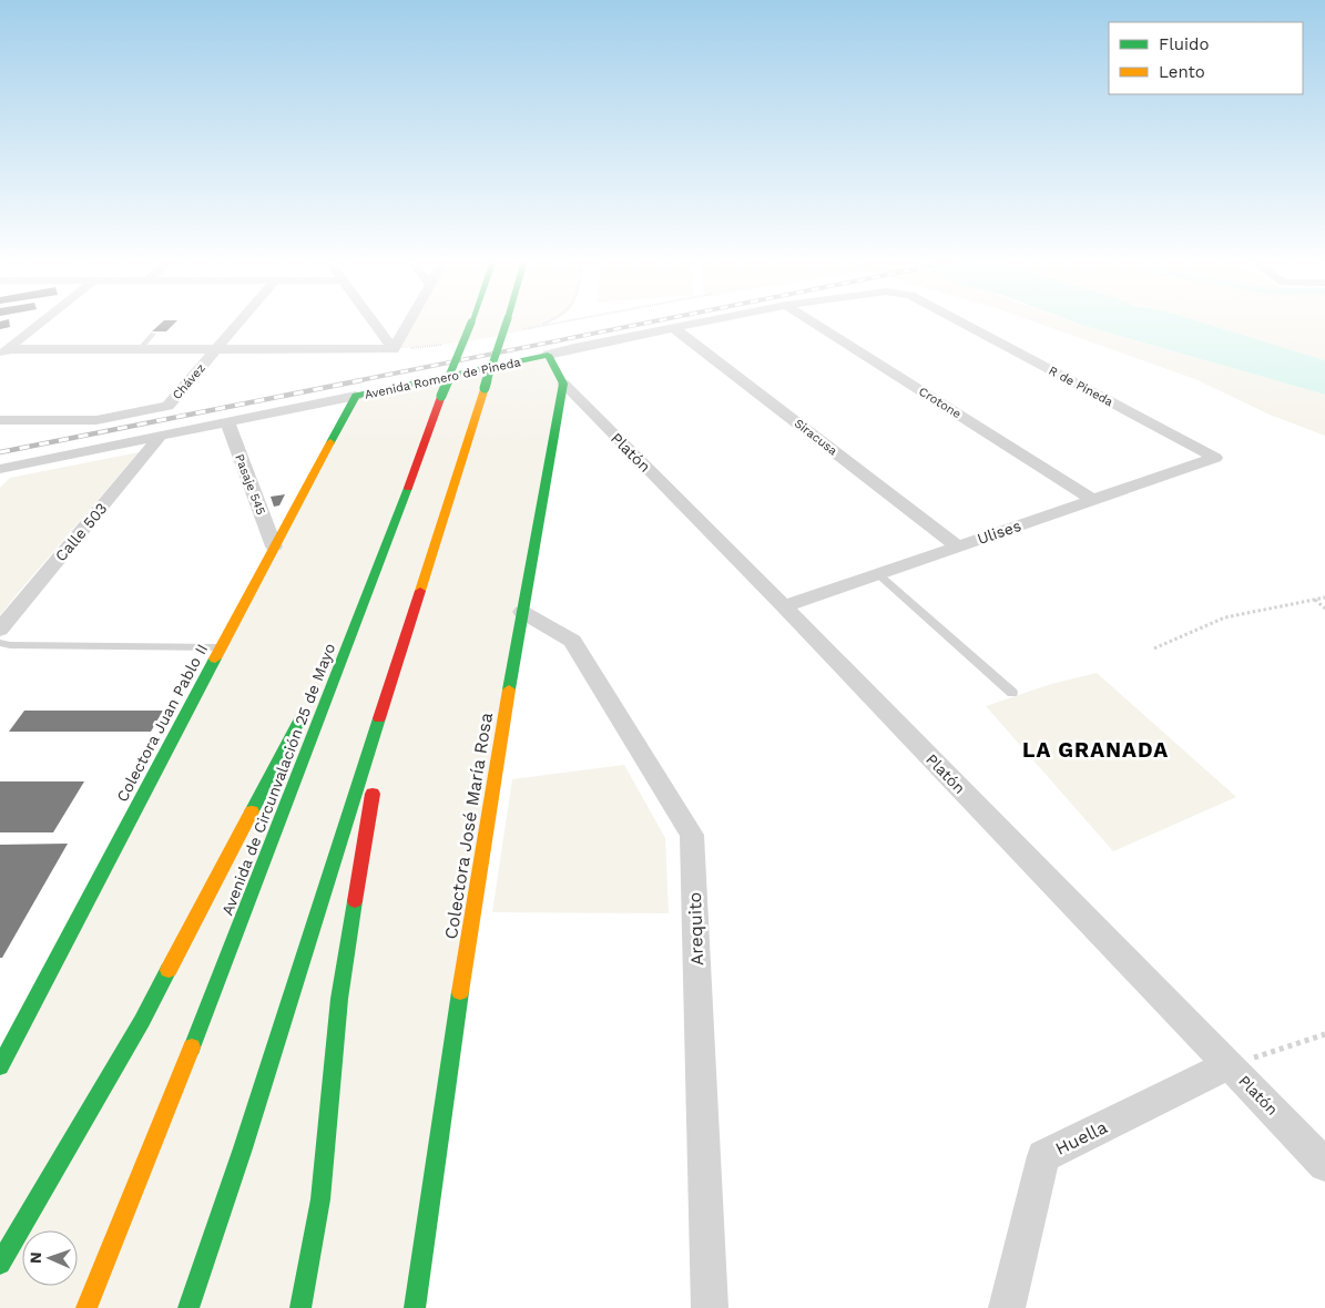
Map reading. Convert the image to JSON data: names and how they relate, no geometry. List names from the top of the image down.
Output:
{
  "streets": {
    "main road": [
      "Avenida Romero de Pineda",
      "Colectora Juan Pablo II",
      "Avenida de Circunvalación 25 de Mayo",
      "Colectora José María Rosa"
    ],
    "street": [
      "Chávez",
      "R de Pineda",
      "Crotone",
      "Siracusa",
      "Platón",
      "Pasaje 545",
      "Calle 503",
      "Ulises",
      "Arequito",
      "Huella"
    ]
  },
  "crossings": [
    ["Avenida Romero de Pineda", "Siracusa"],
    ["Avenida Romero de Pineda", "Pasaje 545"],
    ["Avenida Romero de Pineda", "Calle 503"],
    ["Avenida Romero de Pineda", "Colectora Juan Pablo II"],
    ["R de Pineda", "Ulises"],
    ["Crotone", "Ulises"],
    ["Siracusa", "Ulises"],
    ["Platón", "Ulises"],
    ["Platón", "Colectora José María Rosa"],
    ["Platón", "Huella"],
    ["Pasaje 545", "Colectora Juan Pablo II"],
    ["Colectora José María Rosa", "Arequito"]
  ],
  "districts": ["LA GRANADA"],
  "legend": ["Fluido", "Lento"],
  "north": "left"
}
